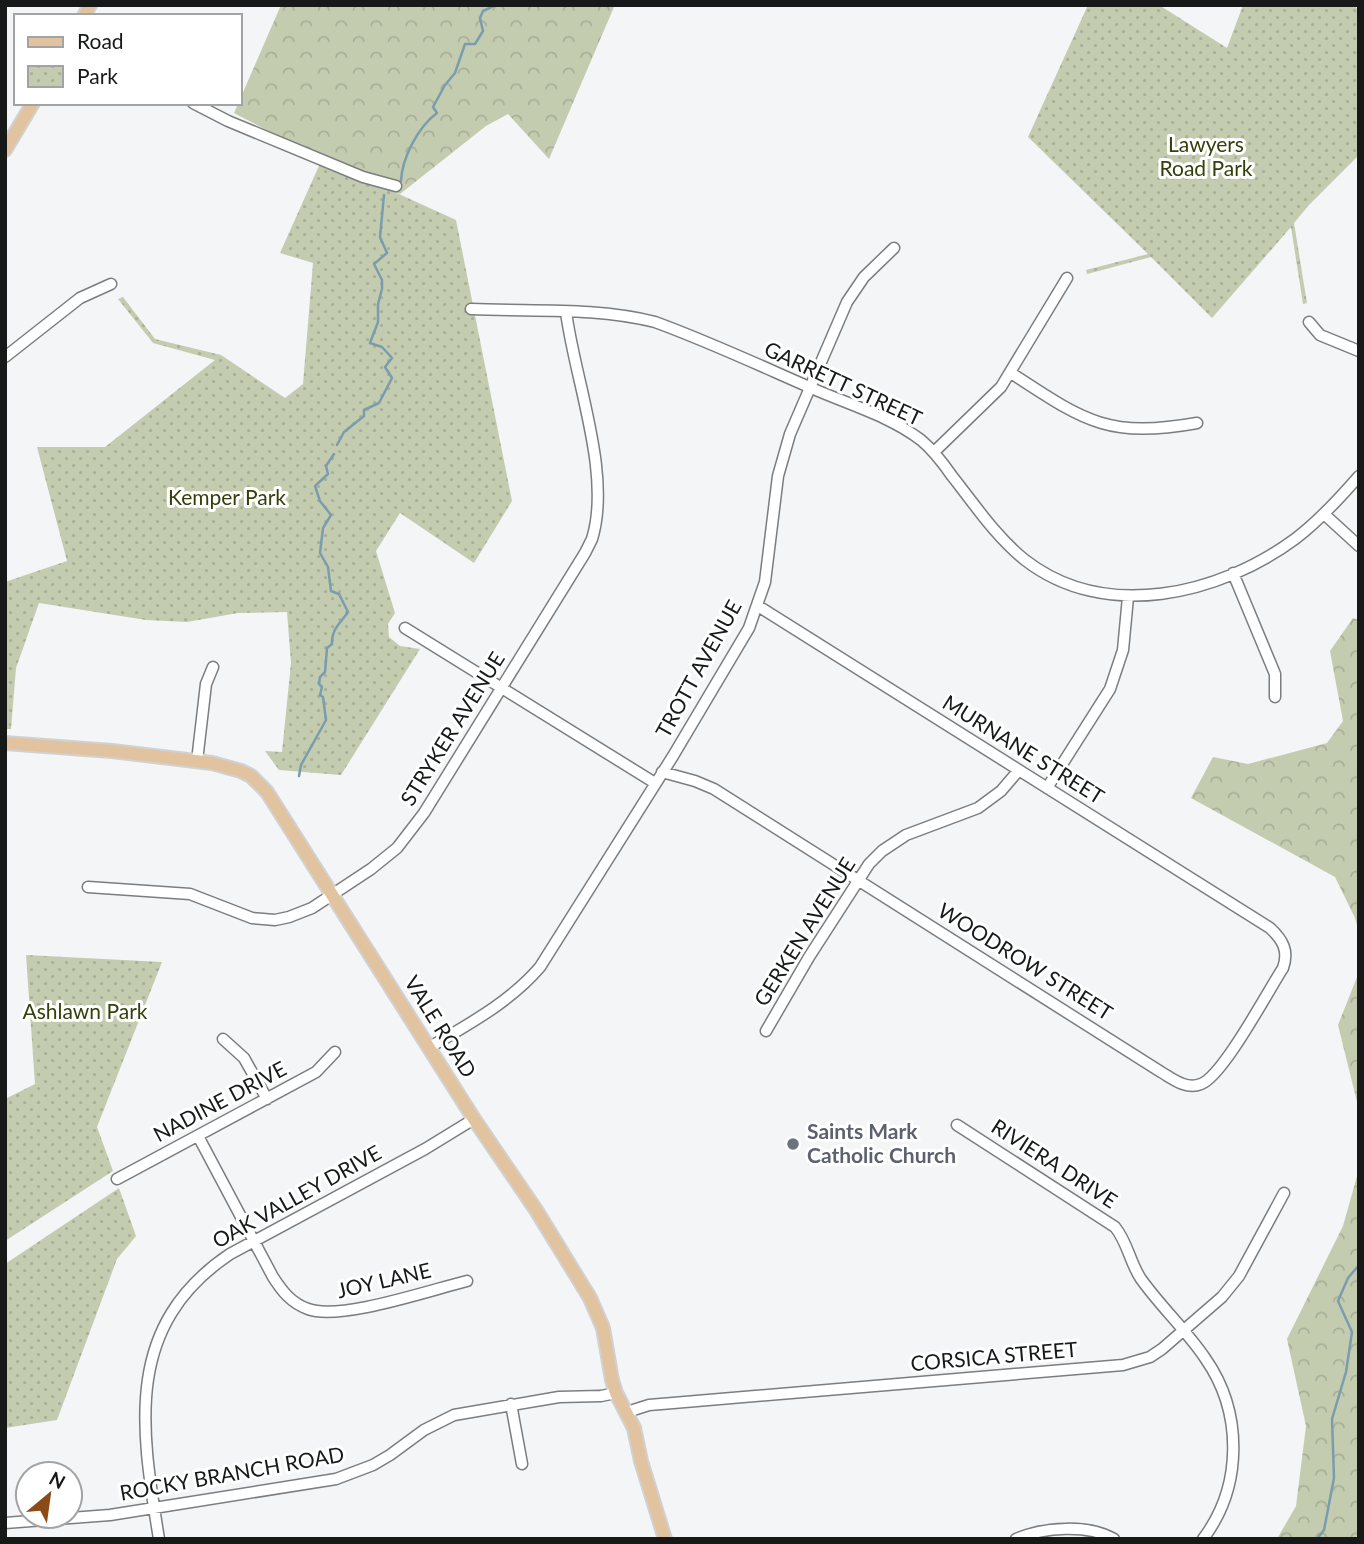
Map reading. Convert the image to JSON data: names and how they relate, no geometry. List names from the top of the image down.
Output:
{
  "streets": {
    "main road": ["VALE ROAD"],
    "street": [
      "GARRETT STREET",
      "TROTT AVENUE",
      "STRYKER AVENUE",
      "MURNANE STREET",
      "GERKEN AVENUE",
      "WOODROW STREET",
      "NADINE DRIVE",
      "RIVIERA DRIVE",
      "OAK VALLEY DRIVE",
      "JOY LANE",
      "CORSICA STREET",
      "ROCKY BRANCH ROAD"
    ]
  },
  "crossings": [
    ["GARRETT STREET", "TROTT AVENUE"],
    ["GARRETT STREET", "STRYKER AVENUE"],
    ["TROTT AVENUE", "MURNANE STREET"],
    ["TROTT AVENUE", "WOODROW STREET"],
    ["TROTT AVENUE", "VALE ROAD"],
    ["STRYKER AVENUE", "VALE ROAD"],
    ["MURNANE STREET", "GERKEN AVENUE"],
    ["MURNANE STREET", "WOODROW STREET"],
    ["GERKEN AVENUE", "WOODROW STREET"],
    ["VALE ROAD", "OAK VALLEY DRIVE"],
    ["VALE ROAD", "CORSICA STREET"],
    ["VALE ROAD", "ROCKY BRANCH ROAD"],
    ["NADINE DRIVE", "JOY LANE"],
    ["RIVIERA DRIVE", "CORSICA STREET"],
    ["OAK VALLEY DRIVE", "JOY LANE"],
    ["OAK VALLEY DRIVE", "ROCKY BRANCH ROAD"]
  ],
  "parks": ["Lawyers Road Park", "Kemper Park", "Ashlawn Park"],
  "places": ["Saints Mark Catholic Church"],
  "legend": ["Road", "Park"],
  "north": "top right"
}
